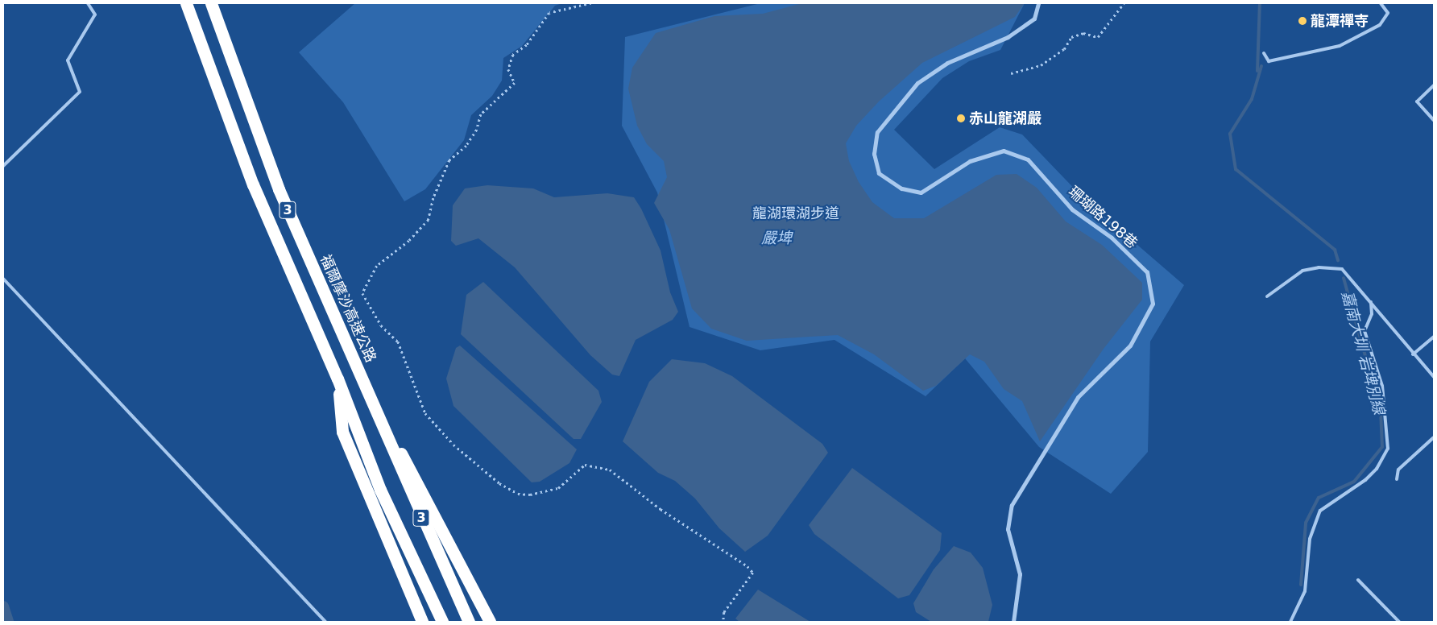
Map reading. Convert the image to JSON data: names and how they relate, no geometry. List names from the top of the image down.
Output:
{
  "streets": {
    "highway": ["3", "福爾摩沙高速公路"],
    "street": ["珊瑚路198巷"]
  },
  "water": ["嚴埤", "嘉南大圳 岩埤別線"],
  "parks": ["龍湖環湖步道"],
  "places": ["龍潭禪寺", "赤山龍湖嚴"]
}
